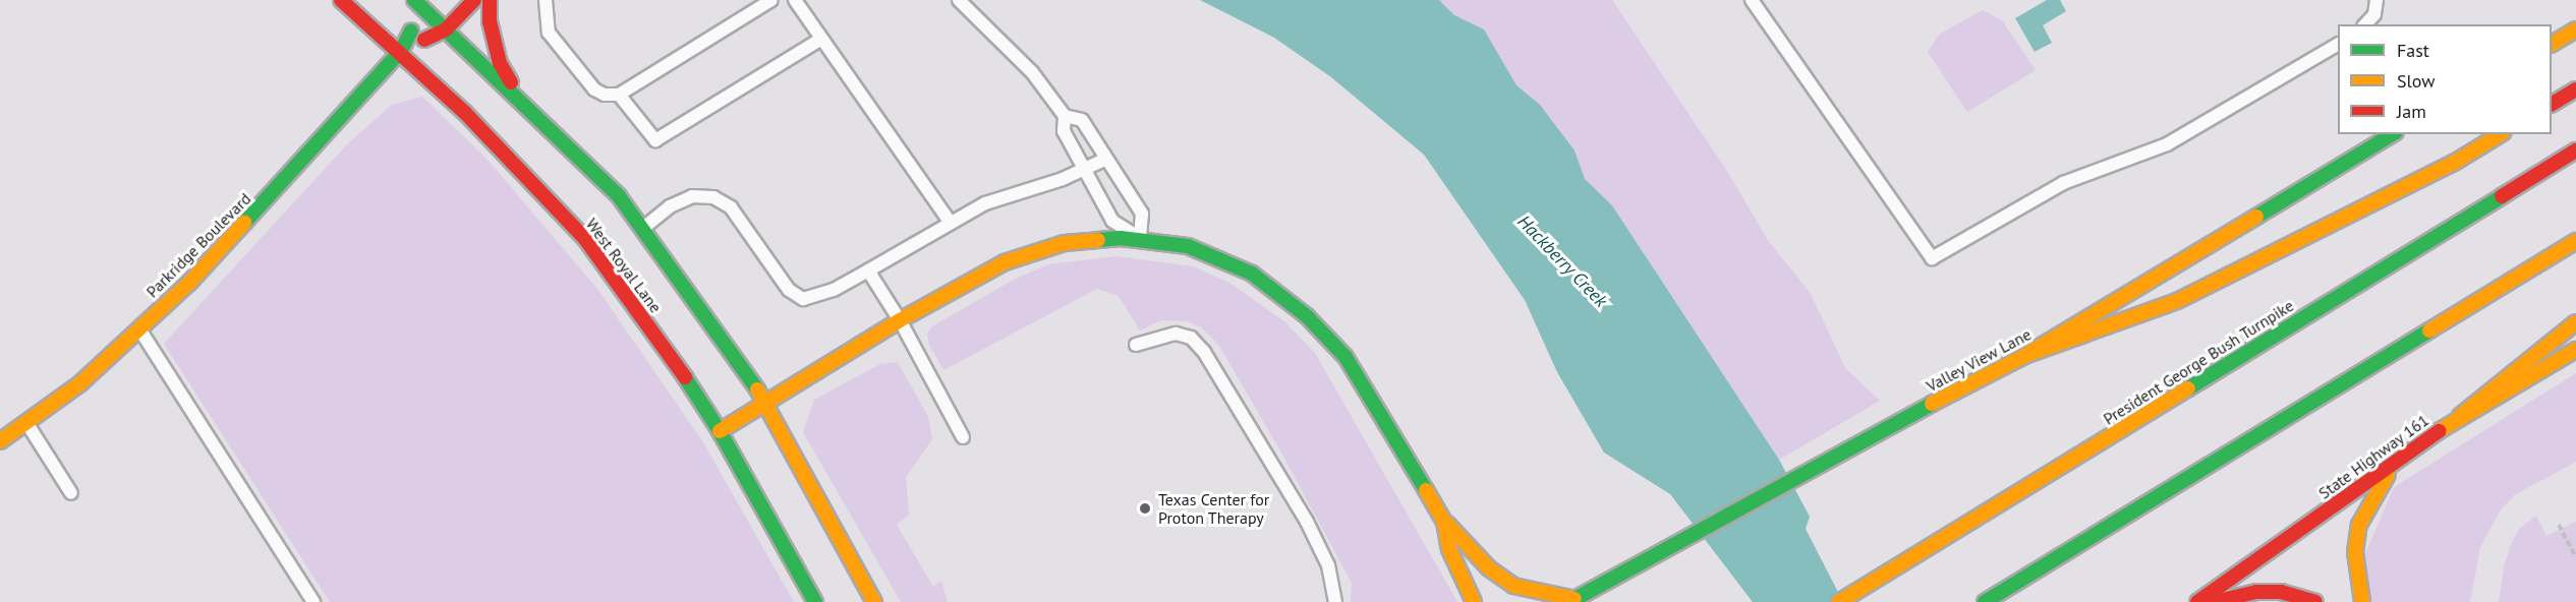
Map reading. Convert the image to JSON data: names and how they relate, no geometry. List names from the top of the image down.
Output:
{
  "streets": {
    "main road": [
      "Parkridge Boulevard",
      "West Royal Lane",
      "Valley View Lane",
      "President George Bush Turnpike",
      "State Highway 161"
    ]
  },
  "crossings": [
    ["Parkridge Boulevard", "West Royal Lane"]
  ],
  "water": ["Hackberry Creek"],
  "places": ["Texas Center for Proton Therapy"],
  "legend": ["Fast", "Slow", "Jam"]
}
